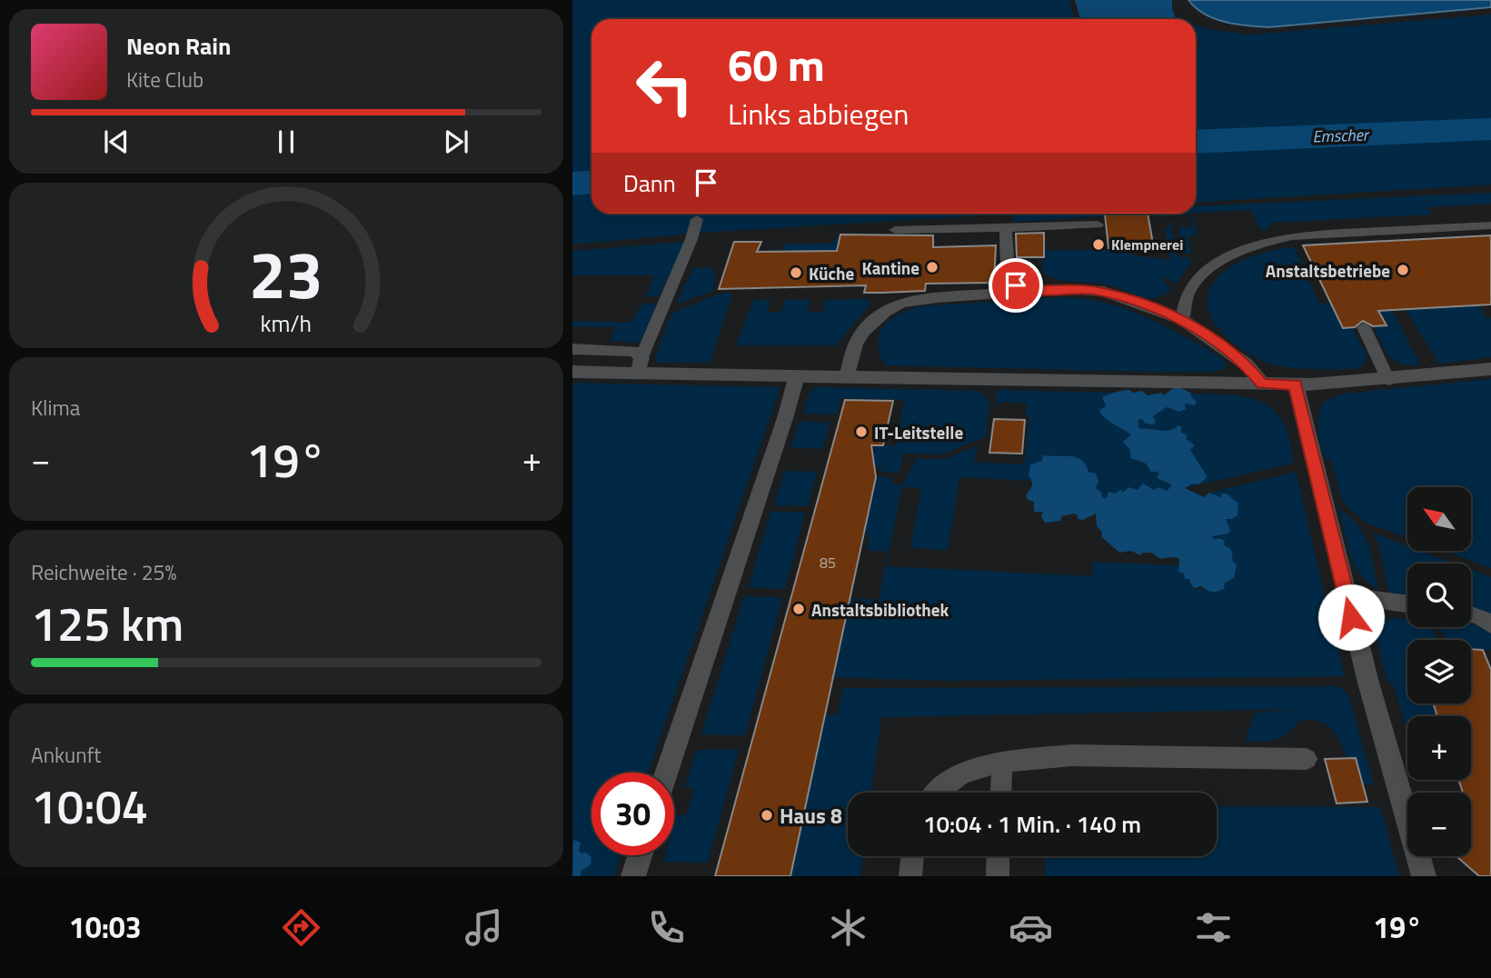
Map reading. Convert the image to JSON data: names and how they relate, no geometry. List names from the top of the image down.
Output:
{
  "water": ["Emscher"],
  "places": [
    "Klempnerei",
    "Kantine",
    "Anstaltsbetriebe",
    "Küche",
    "IT-Leitstelle",
    "Anstaltsbibliothek",
    "Haus 8"
  ],
  "house_numbers": ["85"],
  "north": "top left",
  "page": {
    "turn": ["60 m", "Links abbiegen"],
    "song": ["Neon Rain", "Kite Club"],
    "then": "Dann",
    "tile": [
      "Klima",
      ["Reichweite · 25%", "125 km"],
      ["Ankunft", "10:04"]
    ],
    "heat": ["−", "19°", "+"],
    "map_buttons": ["+", "−"],
    "limit": "30",
    "trip": "10:04 · 1 Min. · 140 m",
    "tabs": ["10:03", "19°"],
    "gauge": ["23", "km/h"]
  }
}
